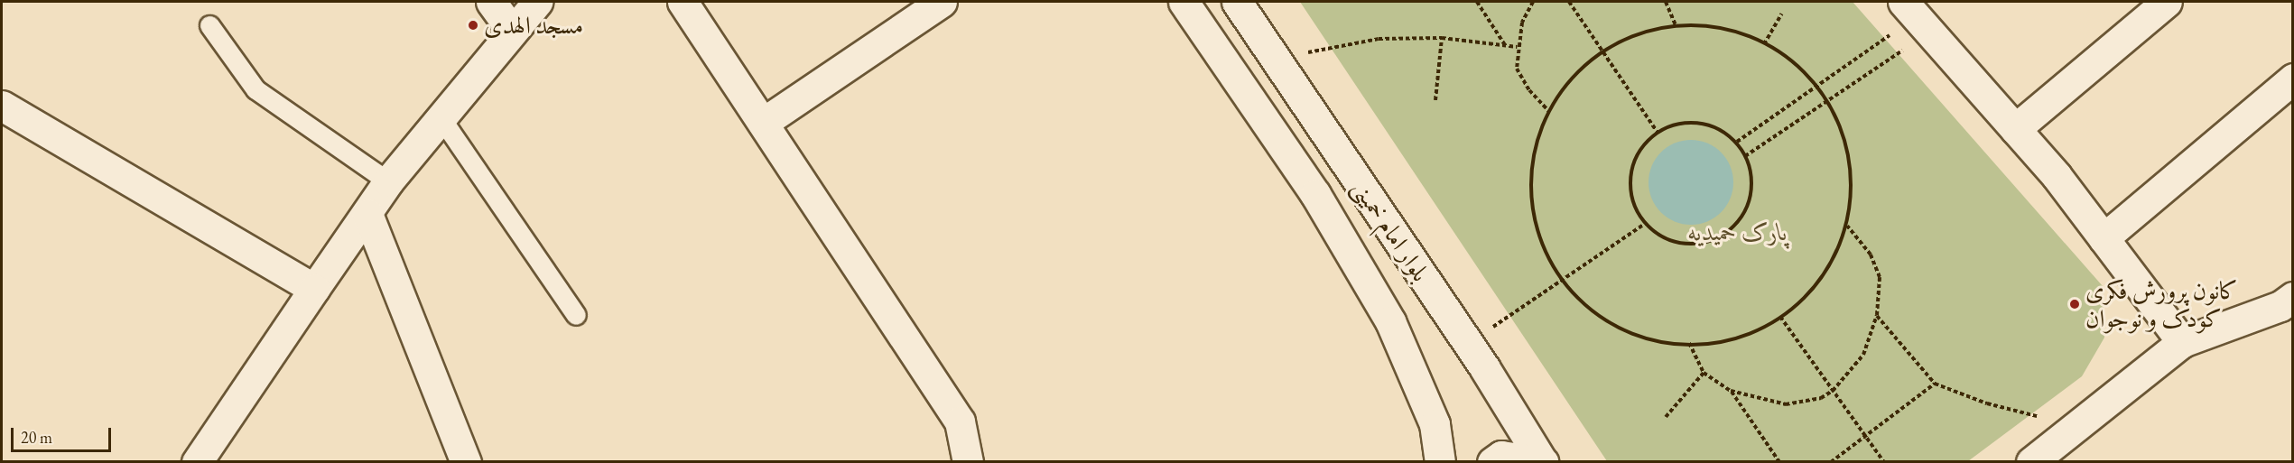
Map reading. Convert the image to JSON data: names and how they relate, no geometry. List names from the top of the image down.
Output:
{
  "streets": {
    "street": ["بلوار امام خمینی"]
  },
  "parks": ["پارک حمیدیه"],
  "places": ["مسجد الهدی", "کانون پرورش فکری کودک و نوجوان"],
  "scale_bar": "20 m"
}
